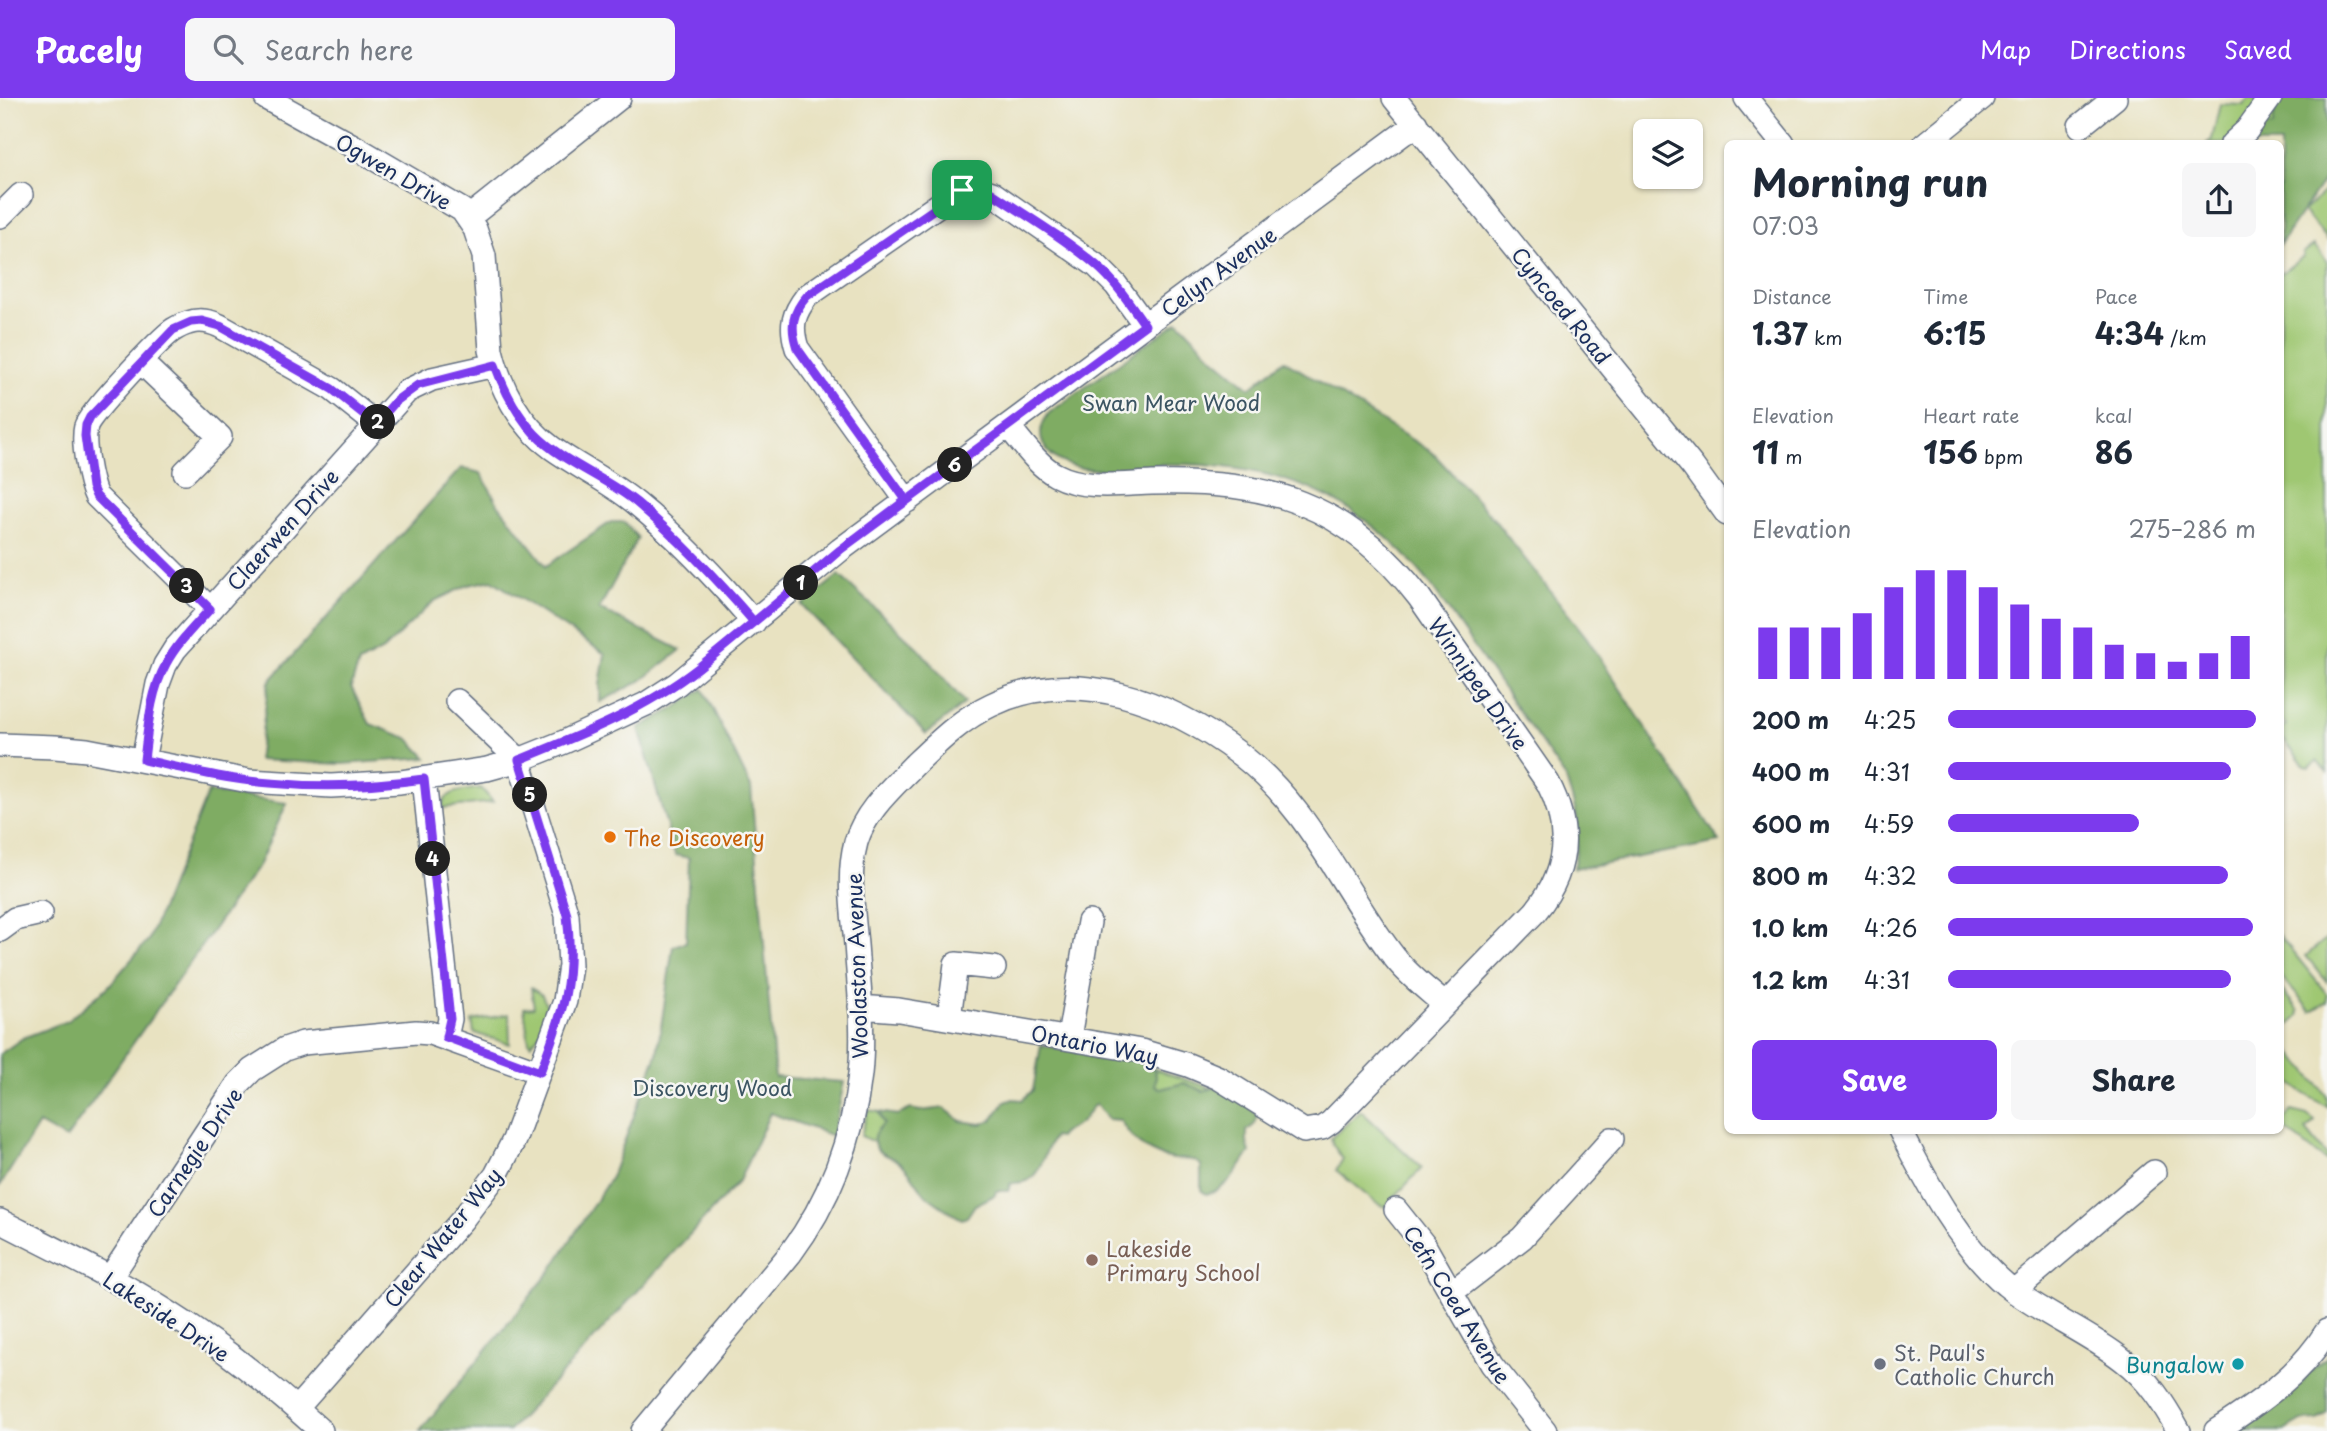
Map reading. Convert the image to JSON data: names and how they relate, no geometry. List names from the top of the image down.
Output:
{
  "streets": {
    "street": [
      "Ogwen Drive",
      "Celyn Avenue",
      "Cyncoed Road",
      "Claerwen Drive",
      "Winnipeg Drive",
      "Woolaston Avenue",
      "Ontario Way",
      "Carnegie Drive",
      "Clear Water Way",
      "Cefn Coed Avenue",
      "Lakeside Drive"
    ]
  },
  "crossings": [
    ["Ogwen Drive", "Celyn Avenue"],
    ["Ogwen Drive", "Claerwen Drive"],
    ["Celyn Avenue", "Cyncoed Road"],
    ["Celyn Avenue", "Claerwen Drive"],
    ["Celyn Avenue", "Winnipeg Drive"],
    ["Celyn Avenue", "Clear Water Way"],
    ["Winnipeg Drive", "Woolaston Avenue"],
    ["Winnipeg Drive", "Ontario Way"],
    ["Woolaston Avenue", "Ontario Way"],
    ["Carnegie Drive", "Clear Water Way"],
    ["Carnegie Drive", "Lakeside Drive"],
    ["Clear Water Way", "Lakeside Drive"]
  ],
  "parks": ["Swan Mear Wood", "Discovery Wood"],
  "places": [
    "The Discovery",
    "Lakeside Primary School",
    "St. Paul's Catholic Church",
    "Bungalow"
  ],
  "page": {
    "header": "Pacely",
    "search": "Search here",
    "nav": ["Map", "Directions", "Saved"],
    "heading": ["Morning run", "07:03"],
    "stats": [
      ["Distance", "1.37 km"],
      ["Time", "6:15"],
      ["Pace", "4:34 /km"],
      ["Elevation", "11 m"],
      ["Heart rate", "156 bpm"],
      ["kcal", "86"]
    ],
    "pins": [
      "2",
      "6",
      "1",
      "3",
      "5",
      "4"
    ],
    "chart": ["Elevation", "275–286 m"],
    "list": [
      {
        "name": "200 m",
        "note": "4:25"
      },
      {
        "name": "400 m",
        "note": "4:31"
      },
      {
        "name": "600 m",
        "note": "4:59"
      },
      {
        "name": "800 m",
        "note": "4:32"
      },
      {
        "name": "1.0 km",
        "note": "4:26"
      },
      {
        "name": "1.2 km",
        "note": "4:31"
      }
    ],
    "buttons": ["Save", "Share"]
  }
}
